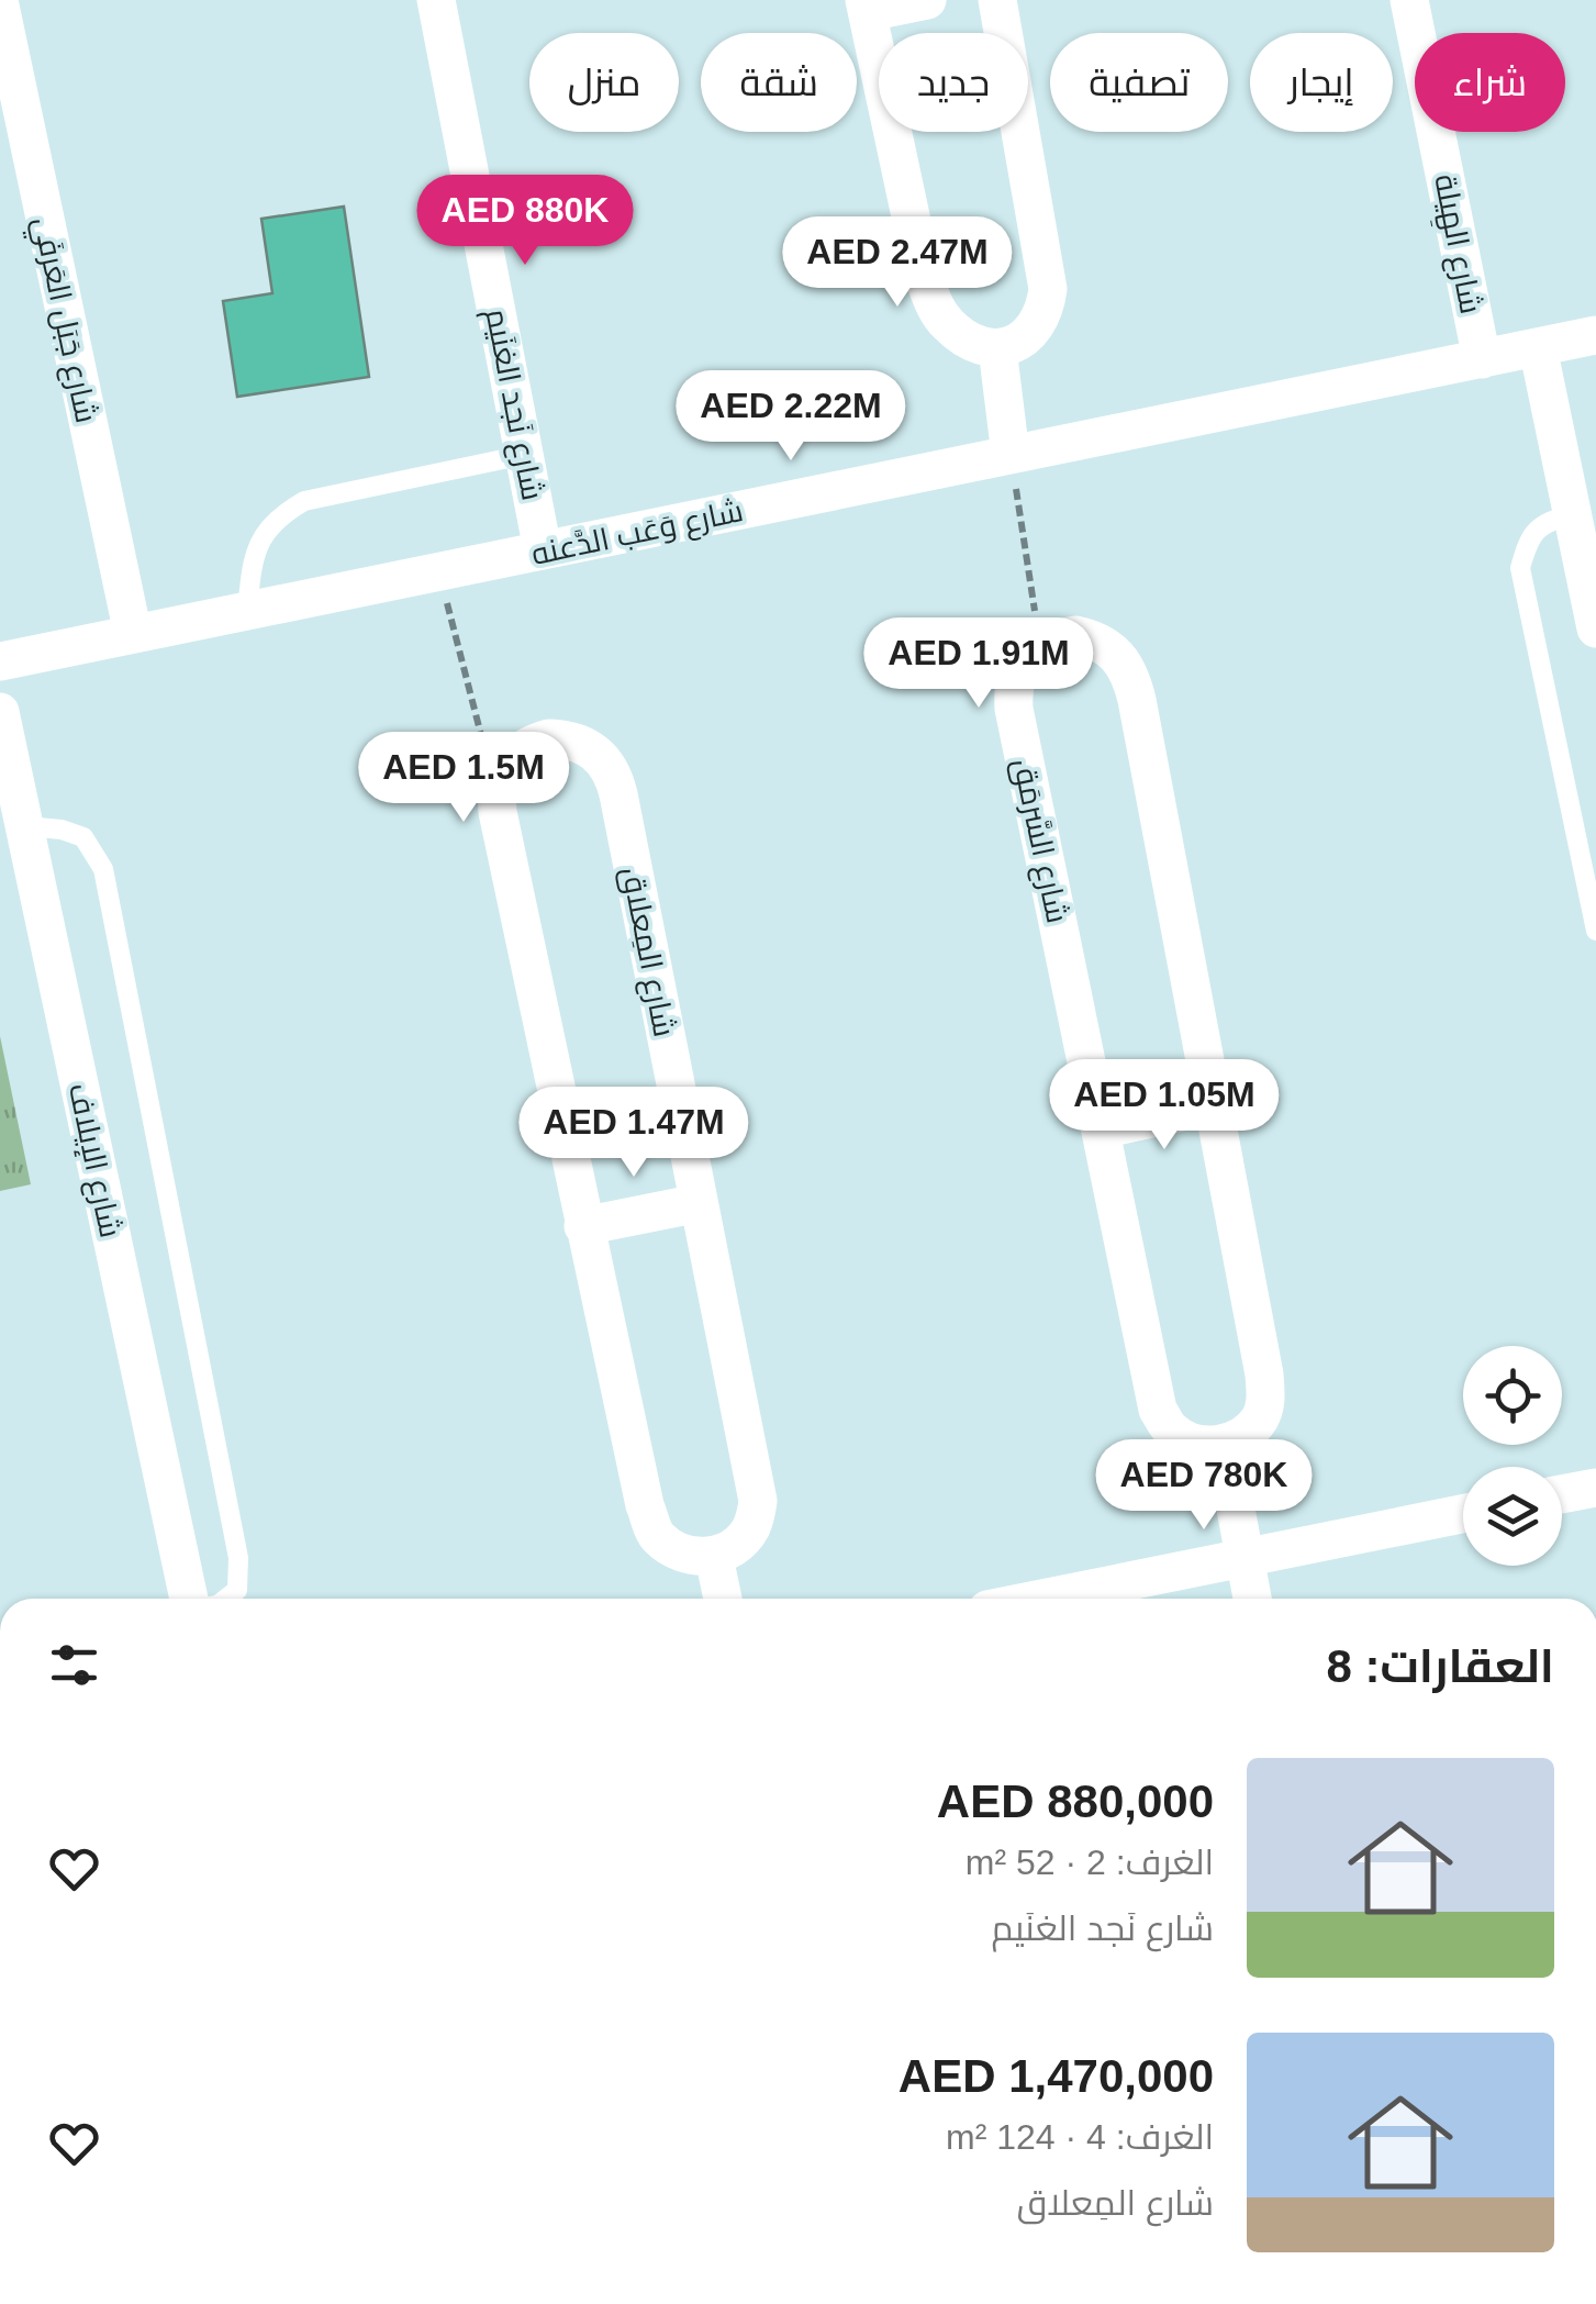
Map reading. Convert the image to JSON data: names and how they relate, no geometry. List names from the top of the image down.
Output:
{
  "streets": {
    "street": [
      "شارع الهِيلة",
      "شارع جَبَل العَرفَي",
      "شارع نَجد الغنَيم",
      "شارع وَعَب الدَّعنه",
      "شارع السَّرمَق",
      "شارع المِعلاق",
      "شارع الإيلاف"
    ]
  },
  "crossings": [
    ["شارع الهِيلة", "شارع وَعَب الدَّعنه"],
    ["شارع جَبَل العَرفَي", "شارع وَعَب الدَّعنه"],
    ["شارع نَجد الغنَيم", "شارع وَعَب الدَّعنه"]
  ],
  "page": {
    "chip": [
      "شراء",
      "إيجار",
      "تصفية",
      "جديد",
      "شقة",
      "منزل"
    ],
    "price": [
      "AED 880K",
      "AED 2.47M",
      "AED 2.22M",
      "AED 1.91M",
      "AED 1.5M",
      "AED 1.05M",
      "AED 1.47M",
      "AED 780K"
    ],
    "heading": "العقارات: 8",
    "list": [
      {
        "name": "AED 880,000",
        "note": "الغرف: 2 · 52 m² · شارع نَجد الغنَيم"
      },
      {
        "name": "AED 1,470,000",
        "note": "الغرف: 4 · 124 m² · شارع المِعلاق"
      }
    ]
  }
}
